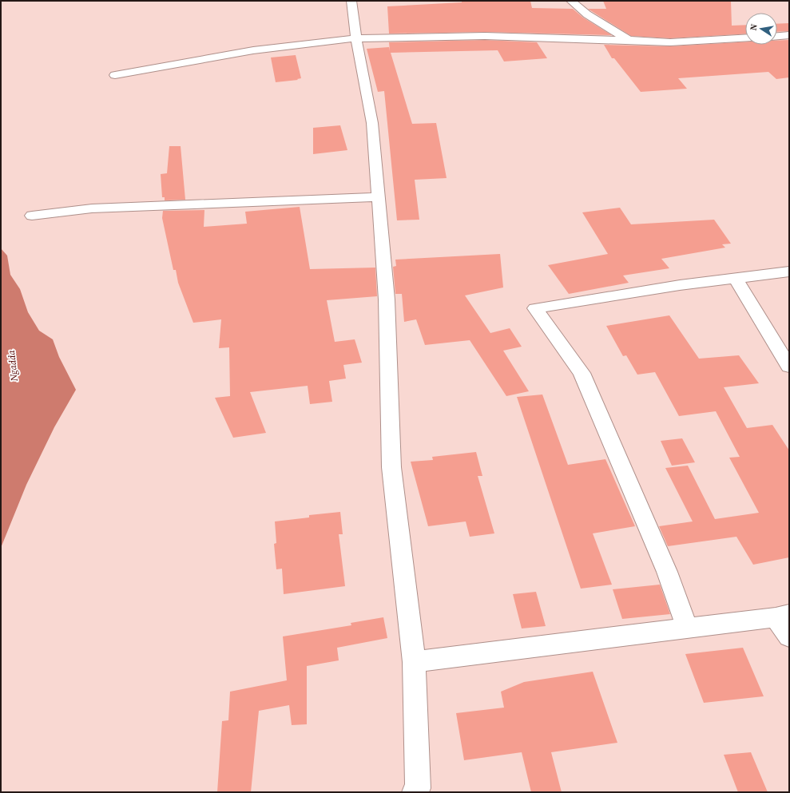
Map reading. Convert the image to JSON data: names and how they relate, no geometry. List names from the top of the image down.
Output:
{
  "water": ["Ngadda"],
  "north": "left"
}
